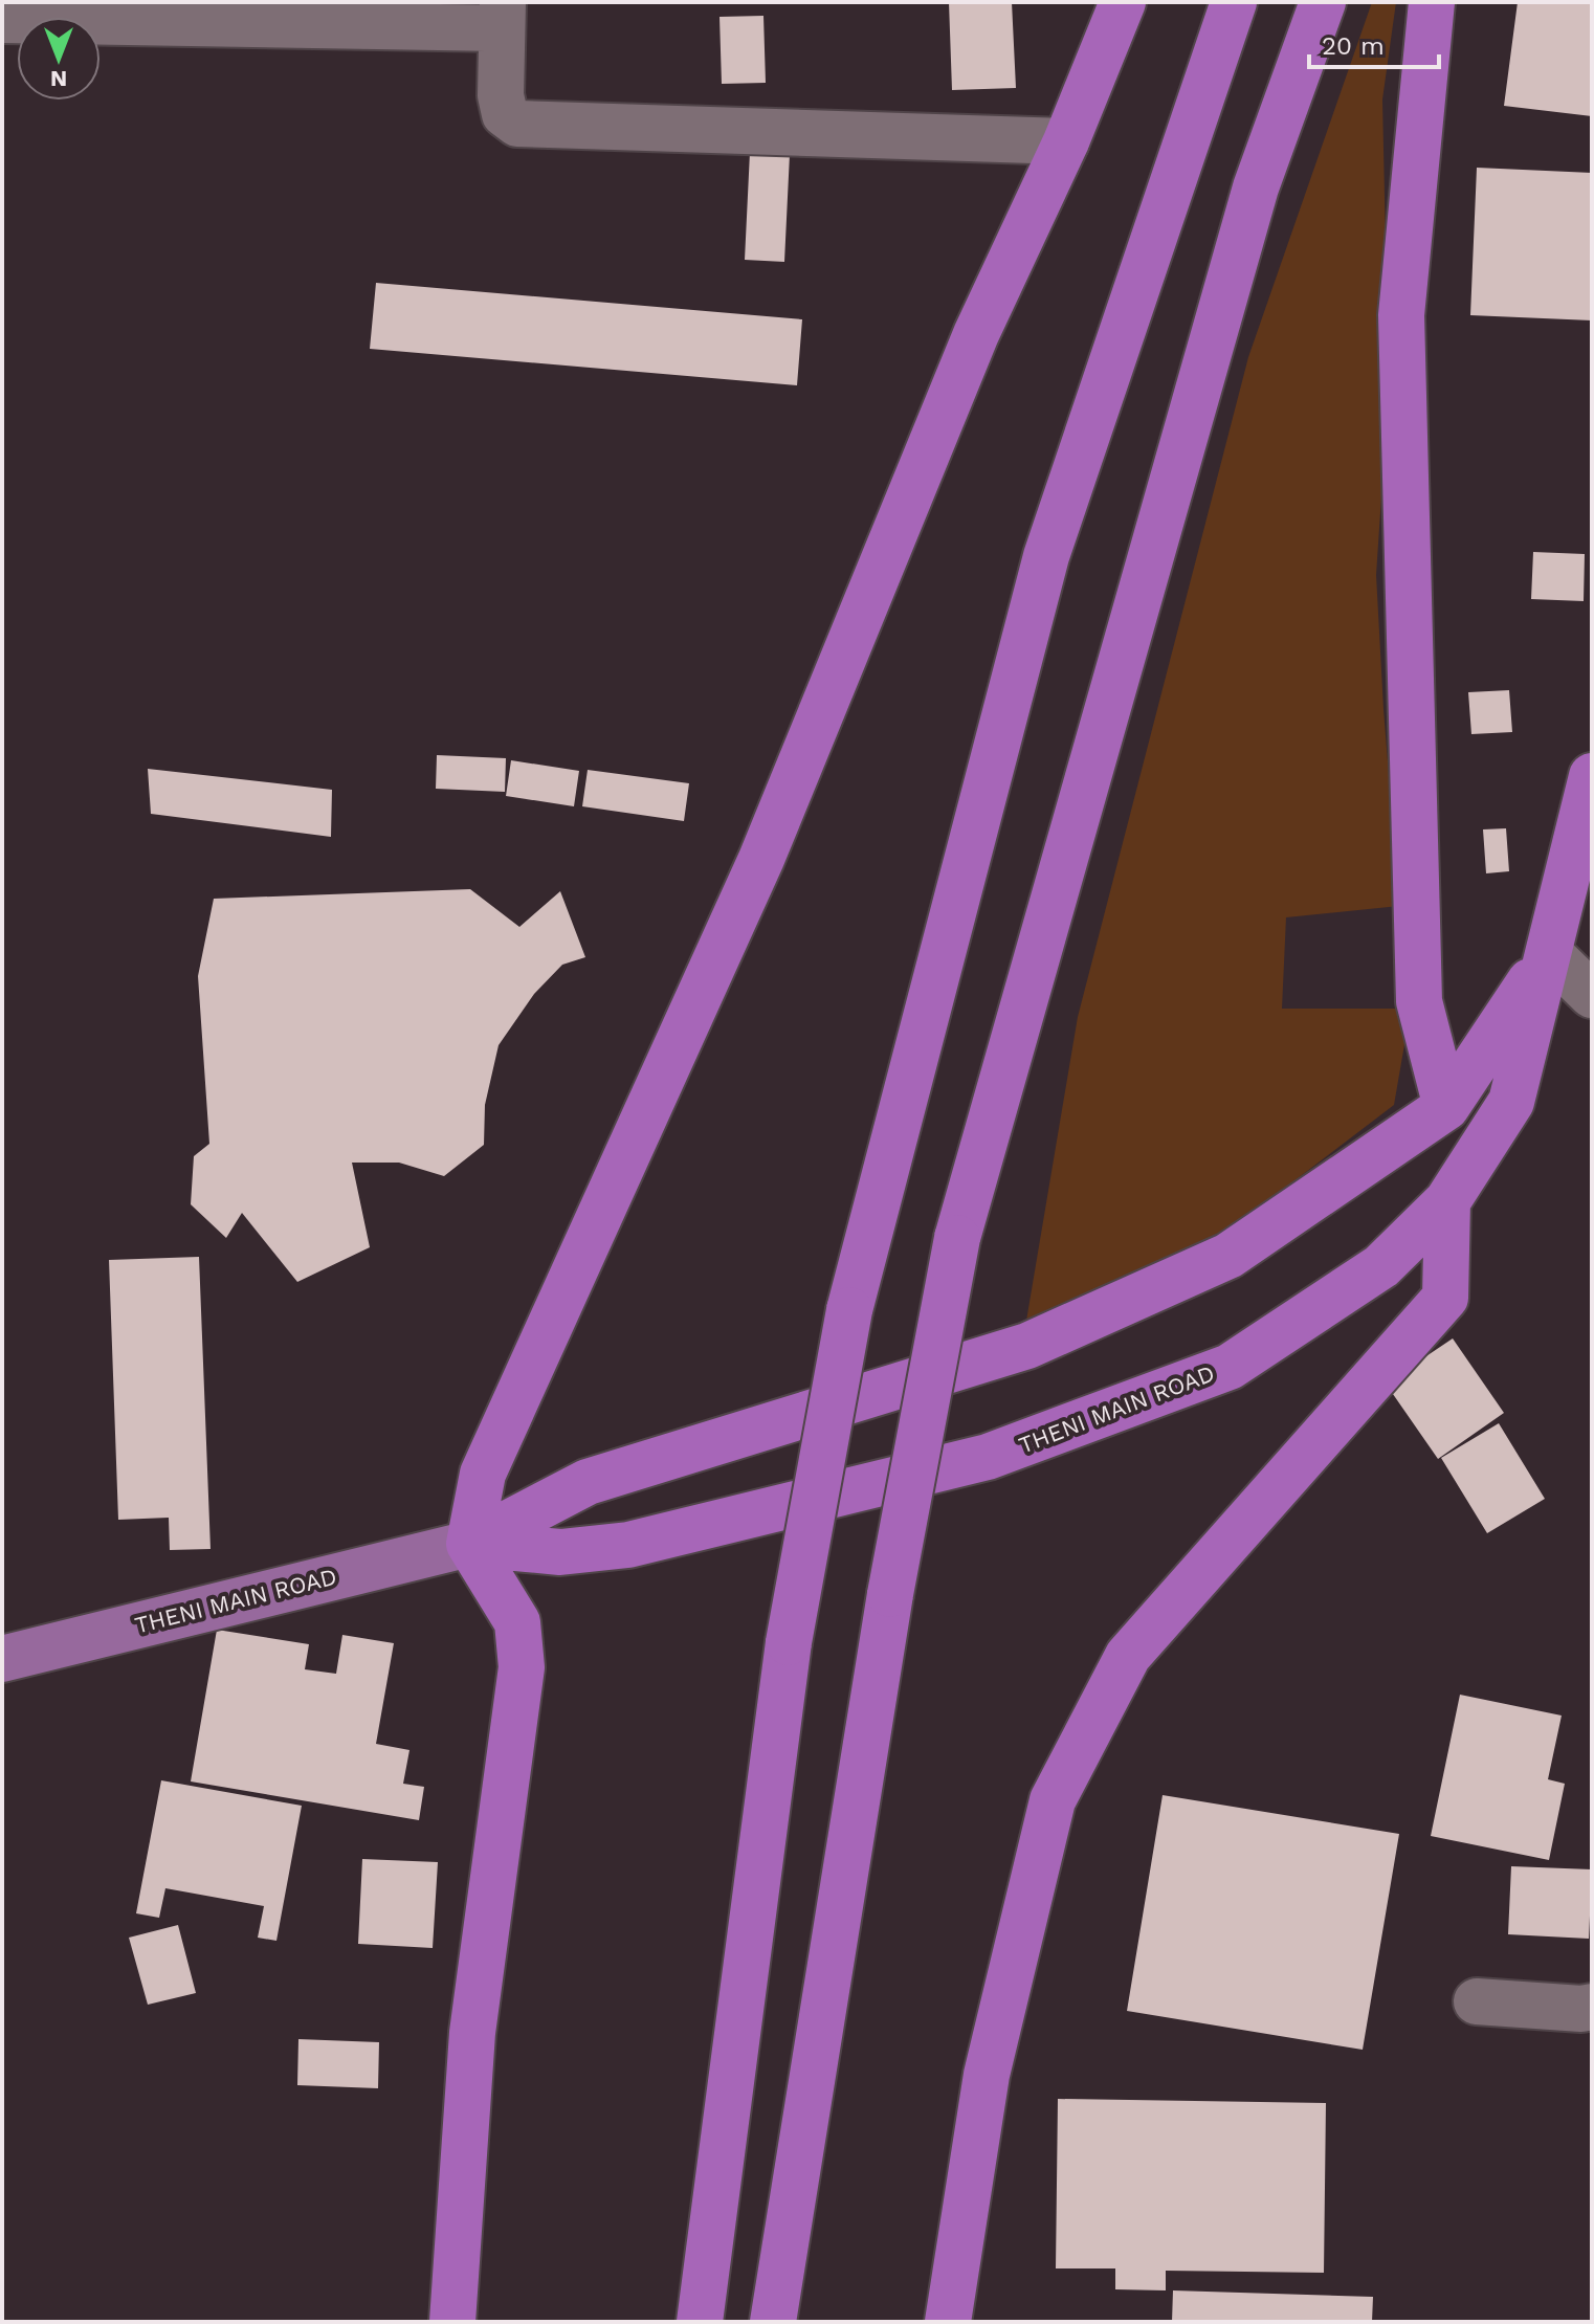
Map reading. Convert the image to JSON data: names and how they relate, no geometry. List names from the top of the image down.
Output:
{
  "streets": {
    "highway": ["THENI MAIN ROAD"]
  },
  "scale_bar": "20 m",
  "north": "bottom"
}
